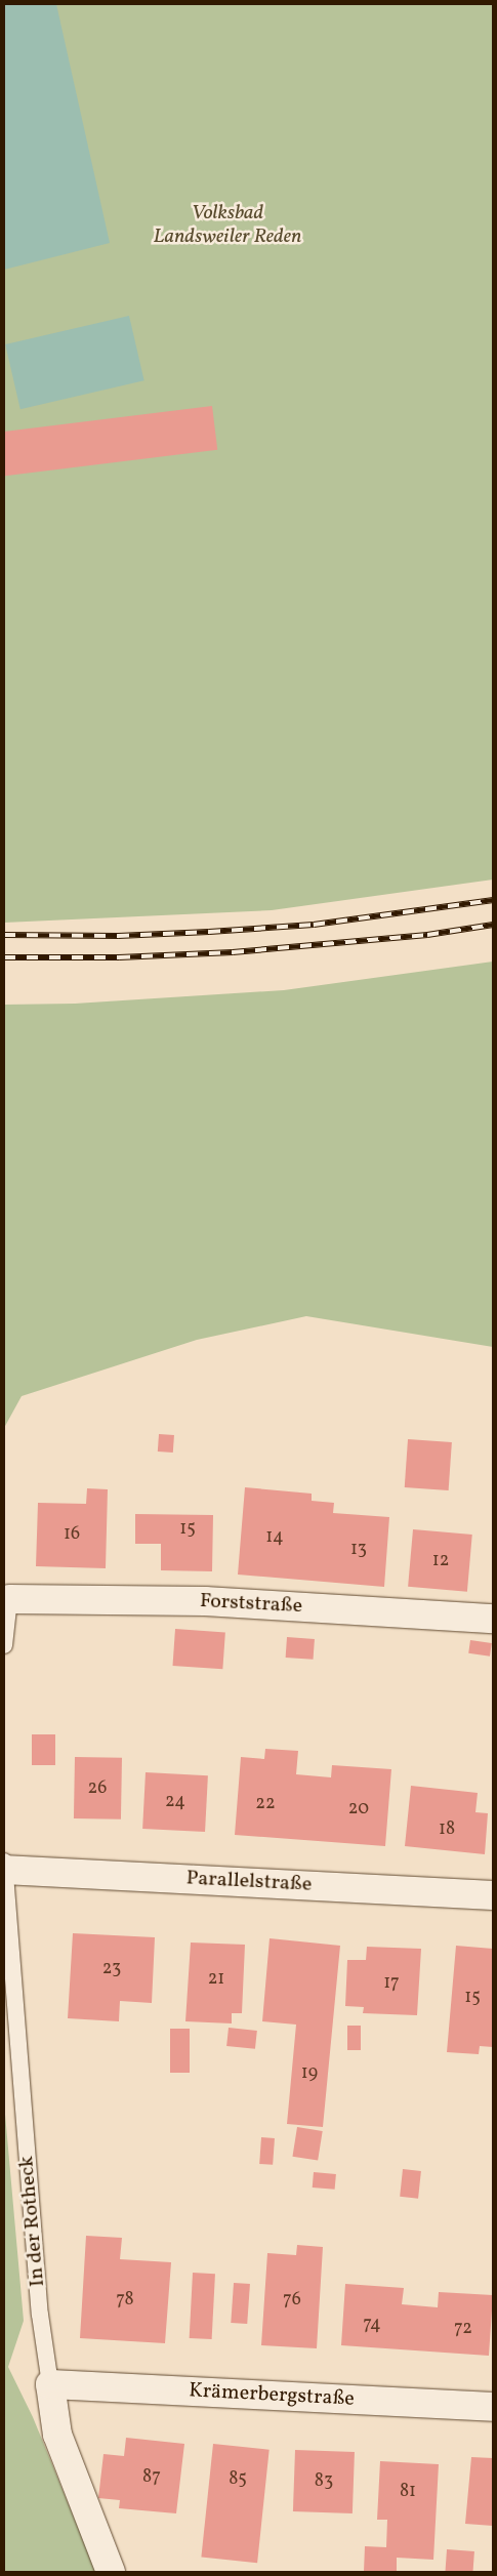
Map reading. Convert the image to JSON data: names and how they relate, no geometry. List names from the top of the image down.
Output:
{
  "streets": {
    "street": [
      "Forststraße",
      "Parallelstraße",
      "In der Rotheck",
      "Krämerbergstraße"
    ]
  },
  "crossings": [
    ["Parallelstraße", "In der Rotheck"],
    ["In der Rotheck", "Krämerbergstraße"]
  ],
  "parks": ["Volksbad Landsweiler Reden"],
  "house_numbers": [
    "15",
    "16",
    "14",
    "13",
    "12",
    "26",
    "24",
    "22",
    "20",
    "18",
    "23",
    "21",
    "17",
    "15",
    "19",
    "78",
    "76",
    "74",
    "72",
    "87",
    "85",
    "83",
    "81"
  ]
}
